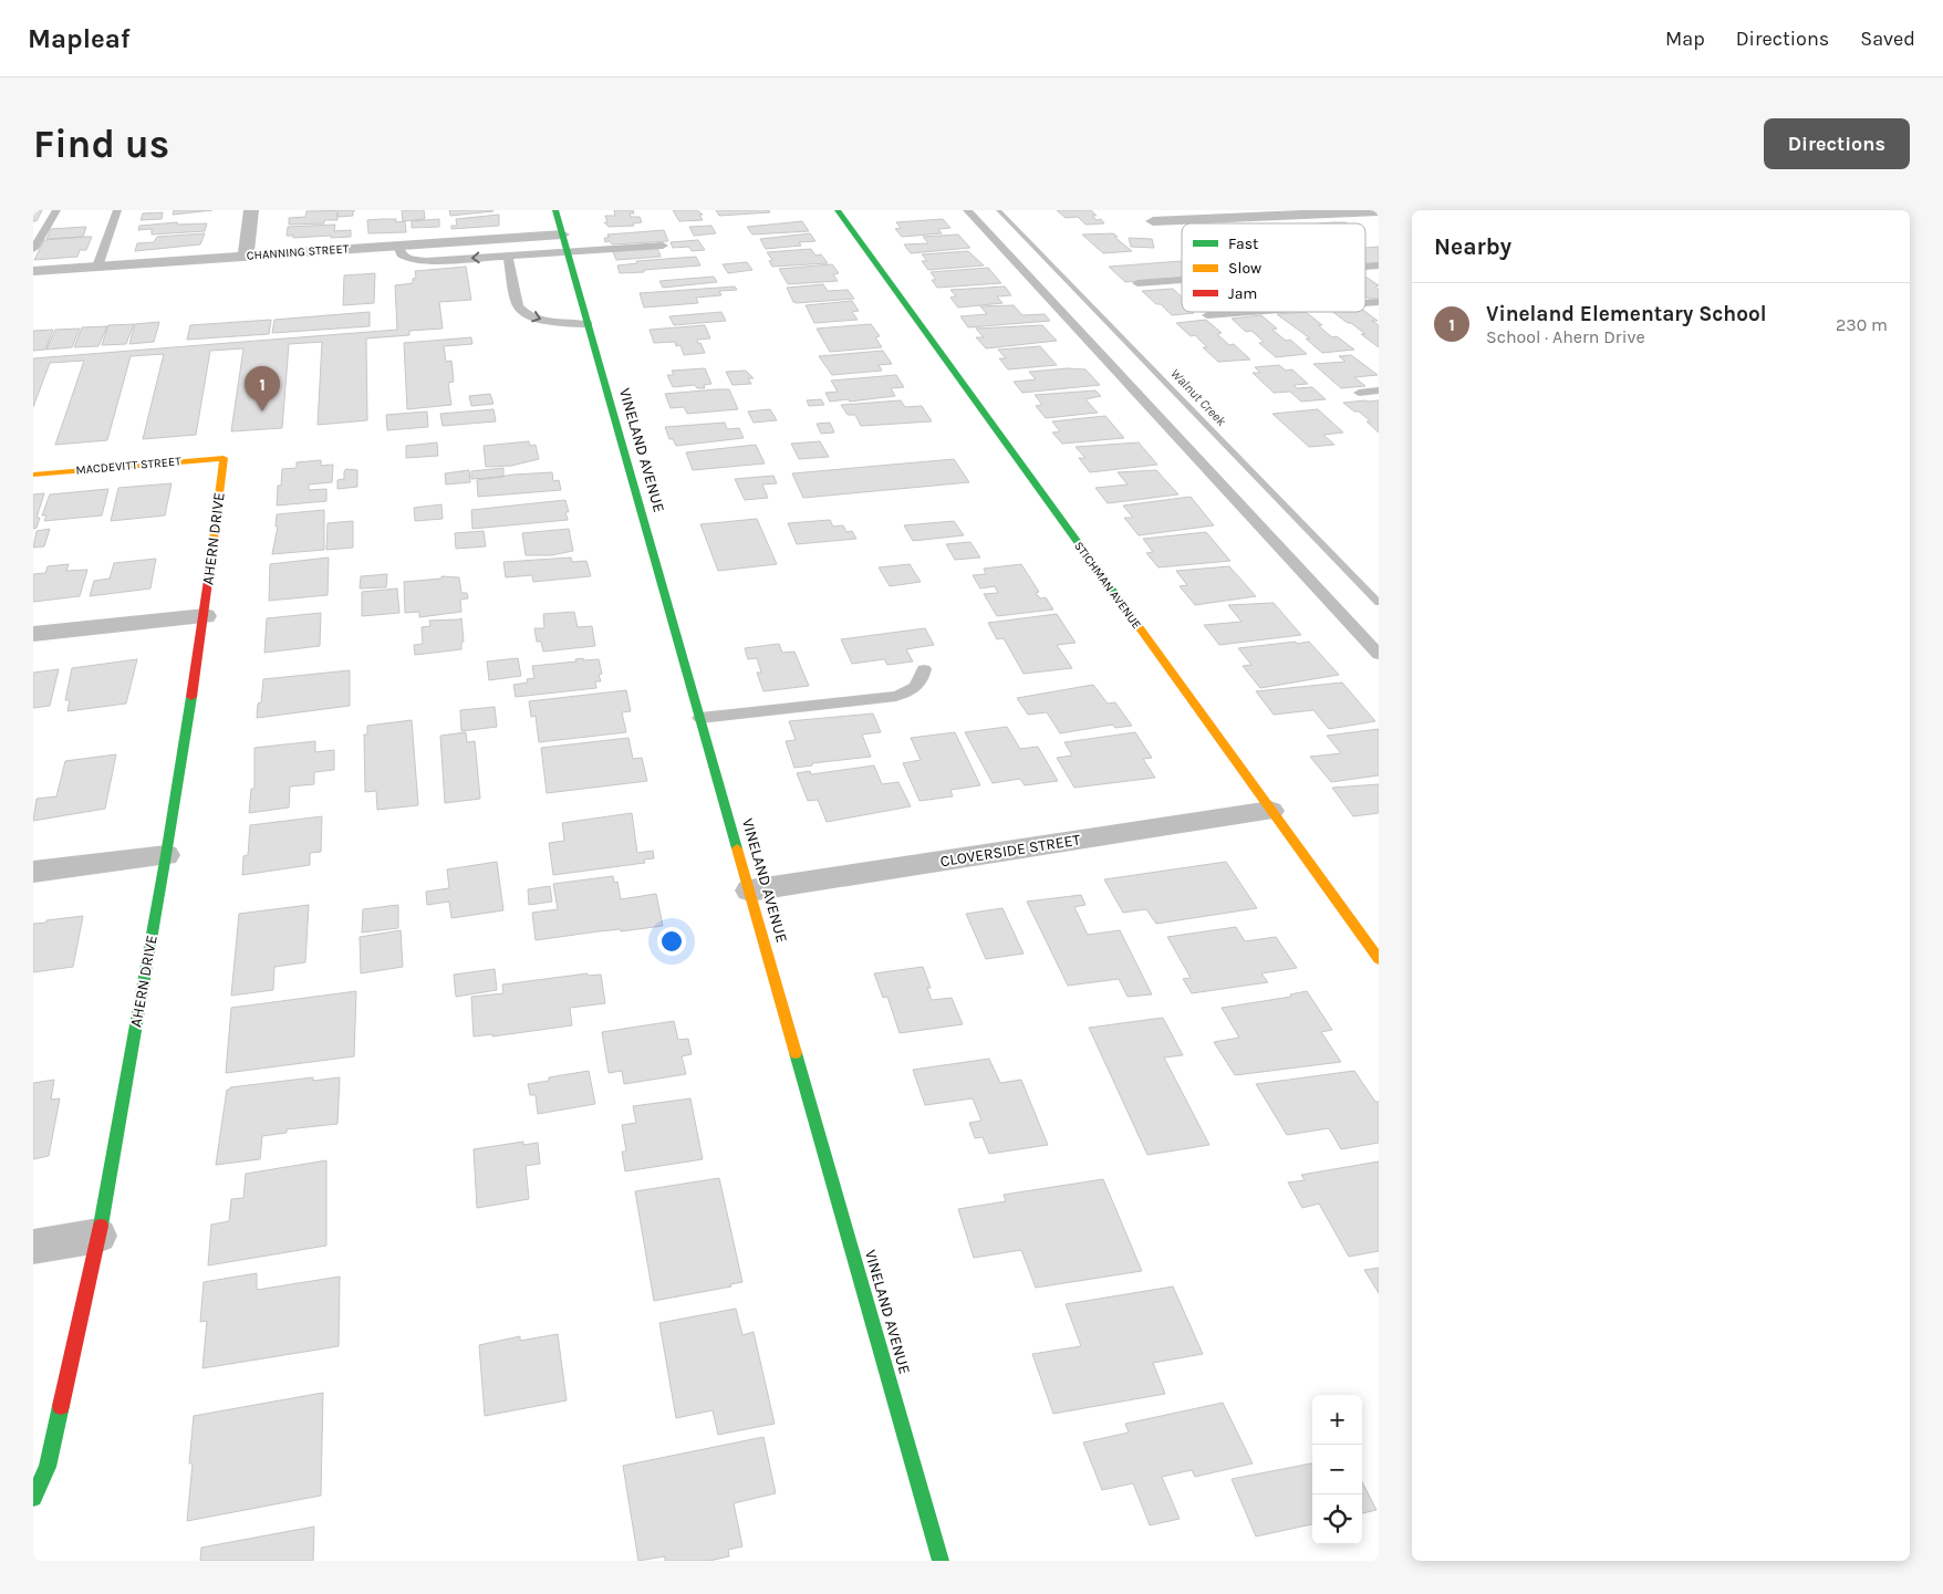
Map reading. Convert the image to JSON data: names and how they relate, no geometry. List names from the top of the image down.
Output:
{
  "streets": {
    "street": [
      "CHANNING STREET",
      "VINELAND AVENUE",
      "MACDEVITT STREET",
      "AHERN DRIVE",
      "STICHMAN AVENUE",
      "CLOVERSIDE STREET"
    ]
  },
  "crossings": [
    ["CHANNING STREET", "VINELAND AVENUE"],
    ["VINELAND AVENUE", "CLOVERSIDE STREET"],
    ["MACDEVITT STREET", "AHERN DRIVE"],
    ["STICHMAN AVENUE", "CLOVERSIDE STREET"]
  ],
  "water": ["Walnut Creek"],
  "legend": ["Fast", "Slow", "Jam"],
  "page": {
    "header": "Mapleaf",
    "nav": ["Map", "Directions", "Saved"],
    "buttons": "Directions",
    "title": "Find us",
    "heading": "Nearby",
    "list": [
      {
        "mark": "1",
        "name": "Vineland Elementary School",
        "note": "School · Ahern Drive",
        "value": "230 m"
      }
    ],
    "pins": "1",
    "map_buttons": ["+", "−"]
  }
}
